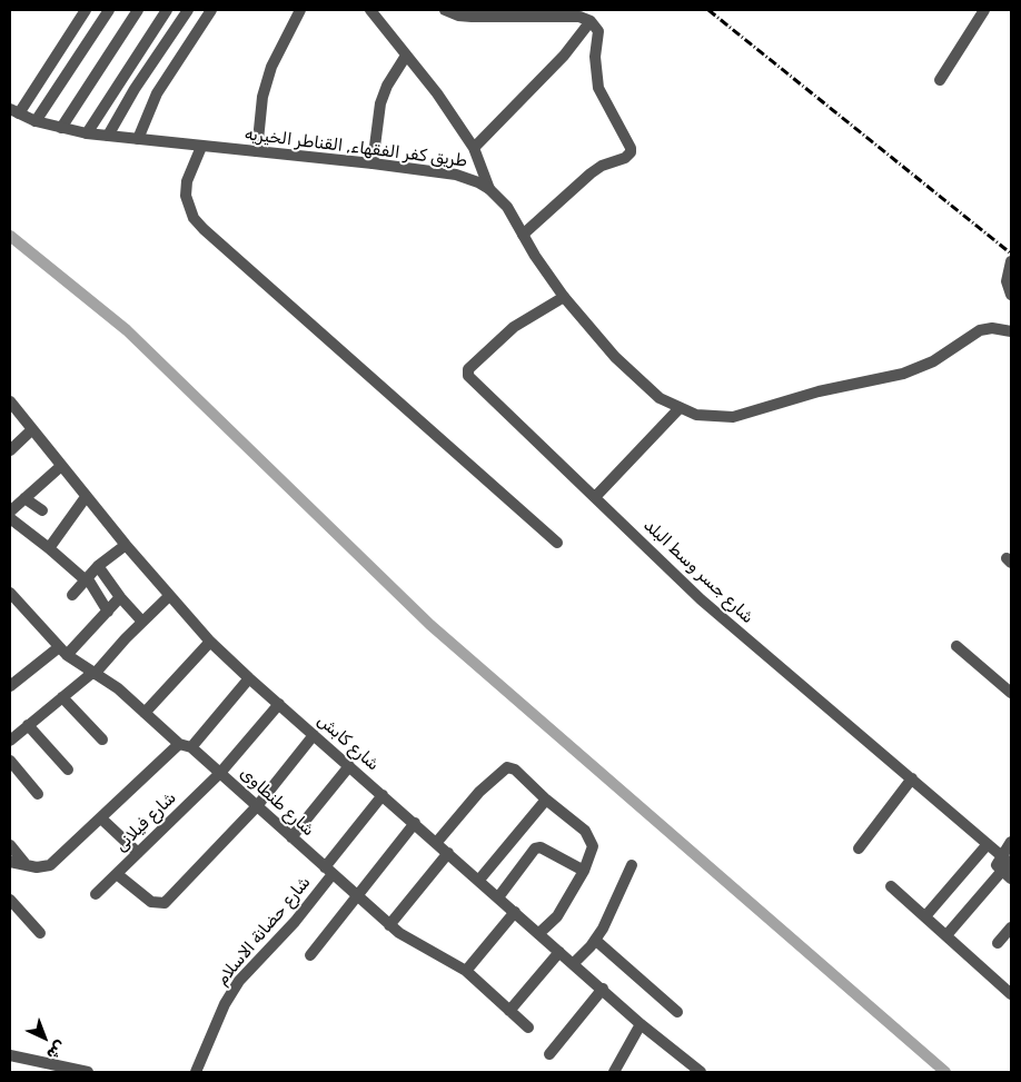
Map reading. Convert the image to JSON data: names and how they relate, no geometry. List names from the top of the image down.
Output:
{
  "streets": {
    "street": [
      "طريق كفر الفقهاء, القناطر الخيريه",
      "شارع جسر وسط البلد",
      "شارع كابش",
      "شارع طنطاوى",
      "شارع فيلانى",
      "شارع حضانة الاسلام"
    ]
  },
  "crossings": [
    ["طريق كفر الفقهاء, القناطر الخيريه", "شارع جسر وسط البلد"],
    ["شارع كابش", "شارع فيلانى"],
    ["شارع كابش", "شارع حضانة الاسلام"],
    ["شارع طنطاوى", "شارع فيلانى"],
    ["شارع طنطاوى", "شارع حضانة الاسلام"]
  ],
  "north": "bottom right"
}
